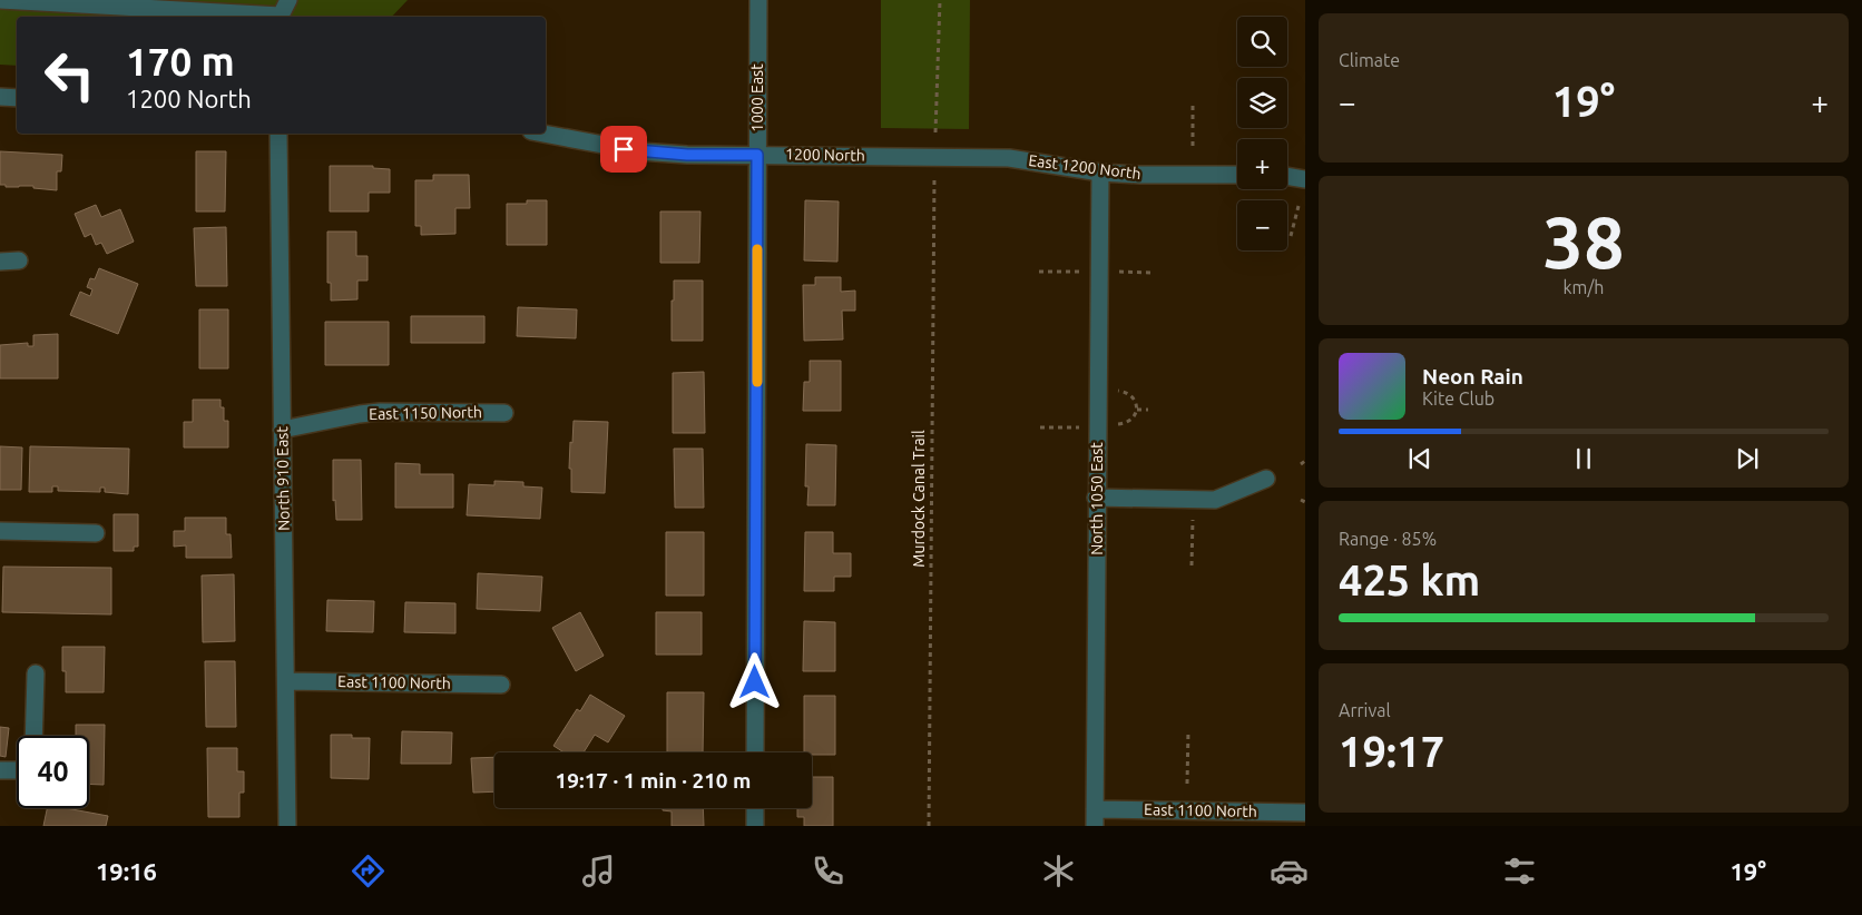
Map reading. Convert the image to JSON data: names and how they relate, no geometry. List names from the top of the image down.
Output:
{
  "streets": {
    "street": [
      "1000 East",
      "1200 North",
      "East 1200 North",
      "East 1150 North",
      "North 910 East",
      "North 1050 East",
      "East 1100 North"
    ],
    "path": ["Murdock Canal Trail"]
  },
  "crossings": [
    ["1000 East", "1200 North"],
    ["1200 North", "East 1200 North"],
    ["East 1200 North", "North 1050 East"],
    ["East 1150 North", "North 910 East"],
    ["North 910 East", "East 1100 North"],
    ["North 1050 East", "East 1100 North"]
  ],
  "page": {
    "tile": [
      "Climate",
      ["38", "km/h"],
      ["Range · 85%", "425 km"],
      ["Arrival", "19:17"]
    ],
    "map_buttons": ["+", "−"],
    "turn": ["170 m", "1200 North"],
    "heat": ["−", "19°", "+"],
    "song": ["Neon Rain", "Kite Club"],
    "limit": "40",
    "trip": "19:17 · 1 min · 210 m",
    "tabs": ["19:16", "19°"]
  }
}
